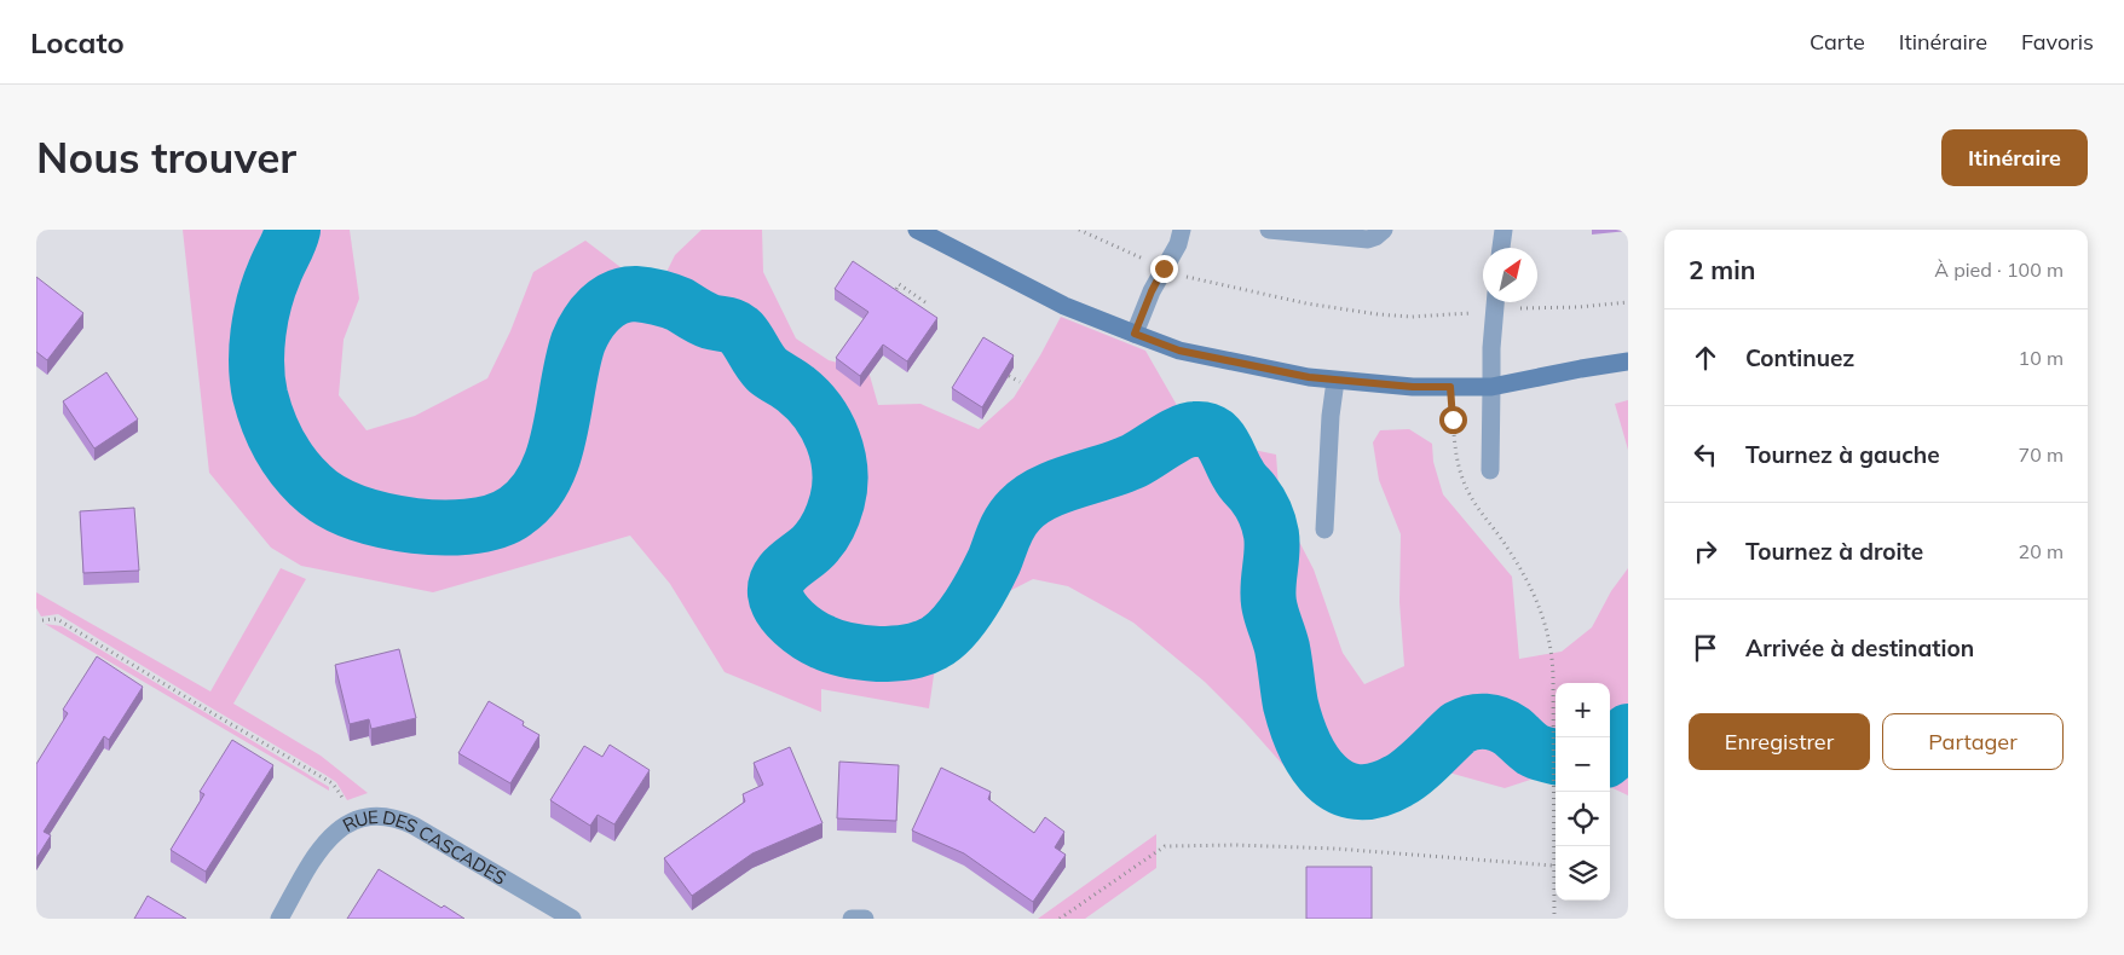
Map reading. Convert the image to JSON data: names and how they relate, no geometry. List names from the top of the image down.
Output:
{
  "streets": {
    "street": ["RUE DES CASCADES"]
  },
  "north": "top right",
  "page": {
    "header": "Locato",
    "nav": ["Carte", "Itinéraire", "Favoris"],
    "buttons": [
      "Itinéraire",
      ["Enregistrer", "Partager"]
    ],
    "title": "Nous trouver",
    "heading": ["2 min", "À pied · 100 m"],
    "list": [
      ["Continuez", "10 m"],
      ["Tournez à gauche", "70 m"],
      ["Tournez à droite", "20 m"],
      "Arrivée à destination"
    ],
    "map_buttons": ["+", "−"]
  }
}
